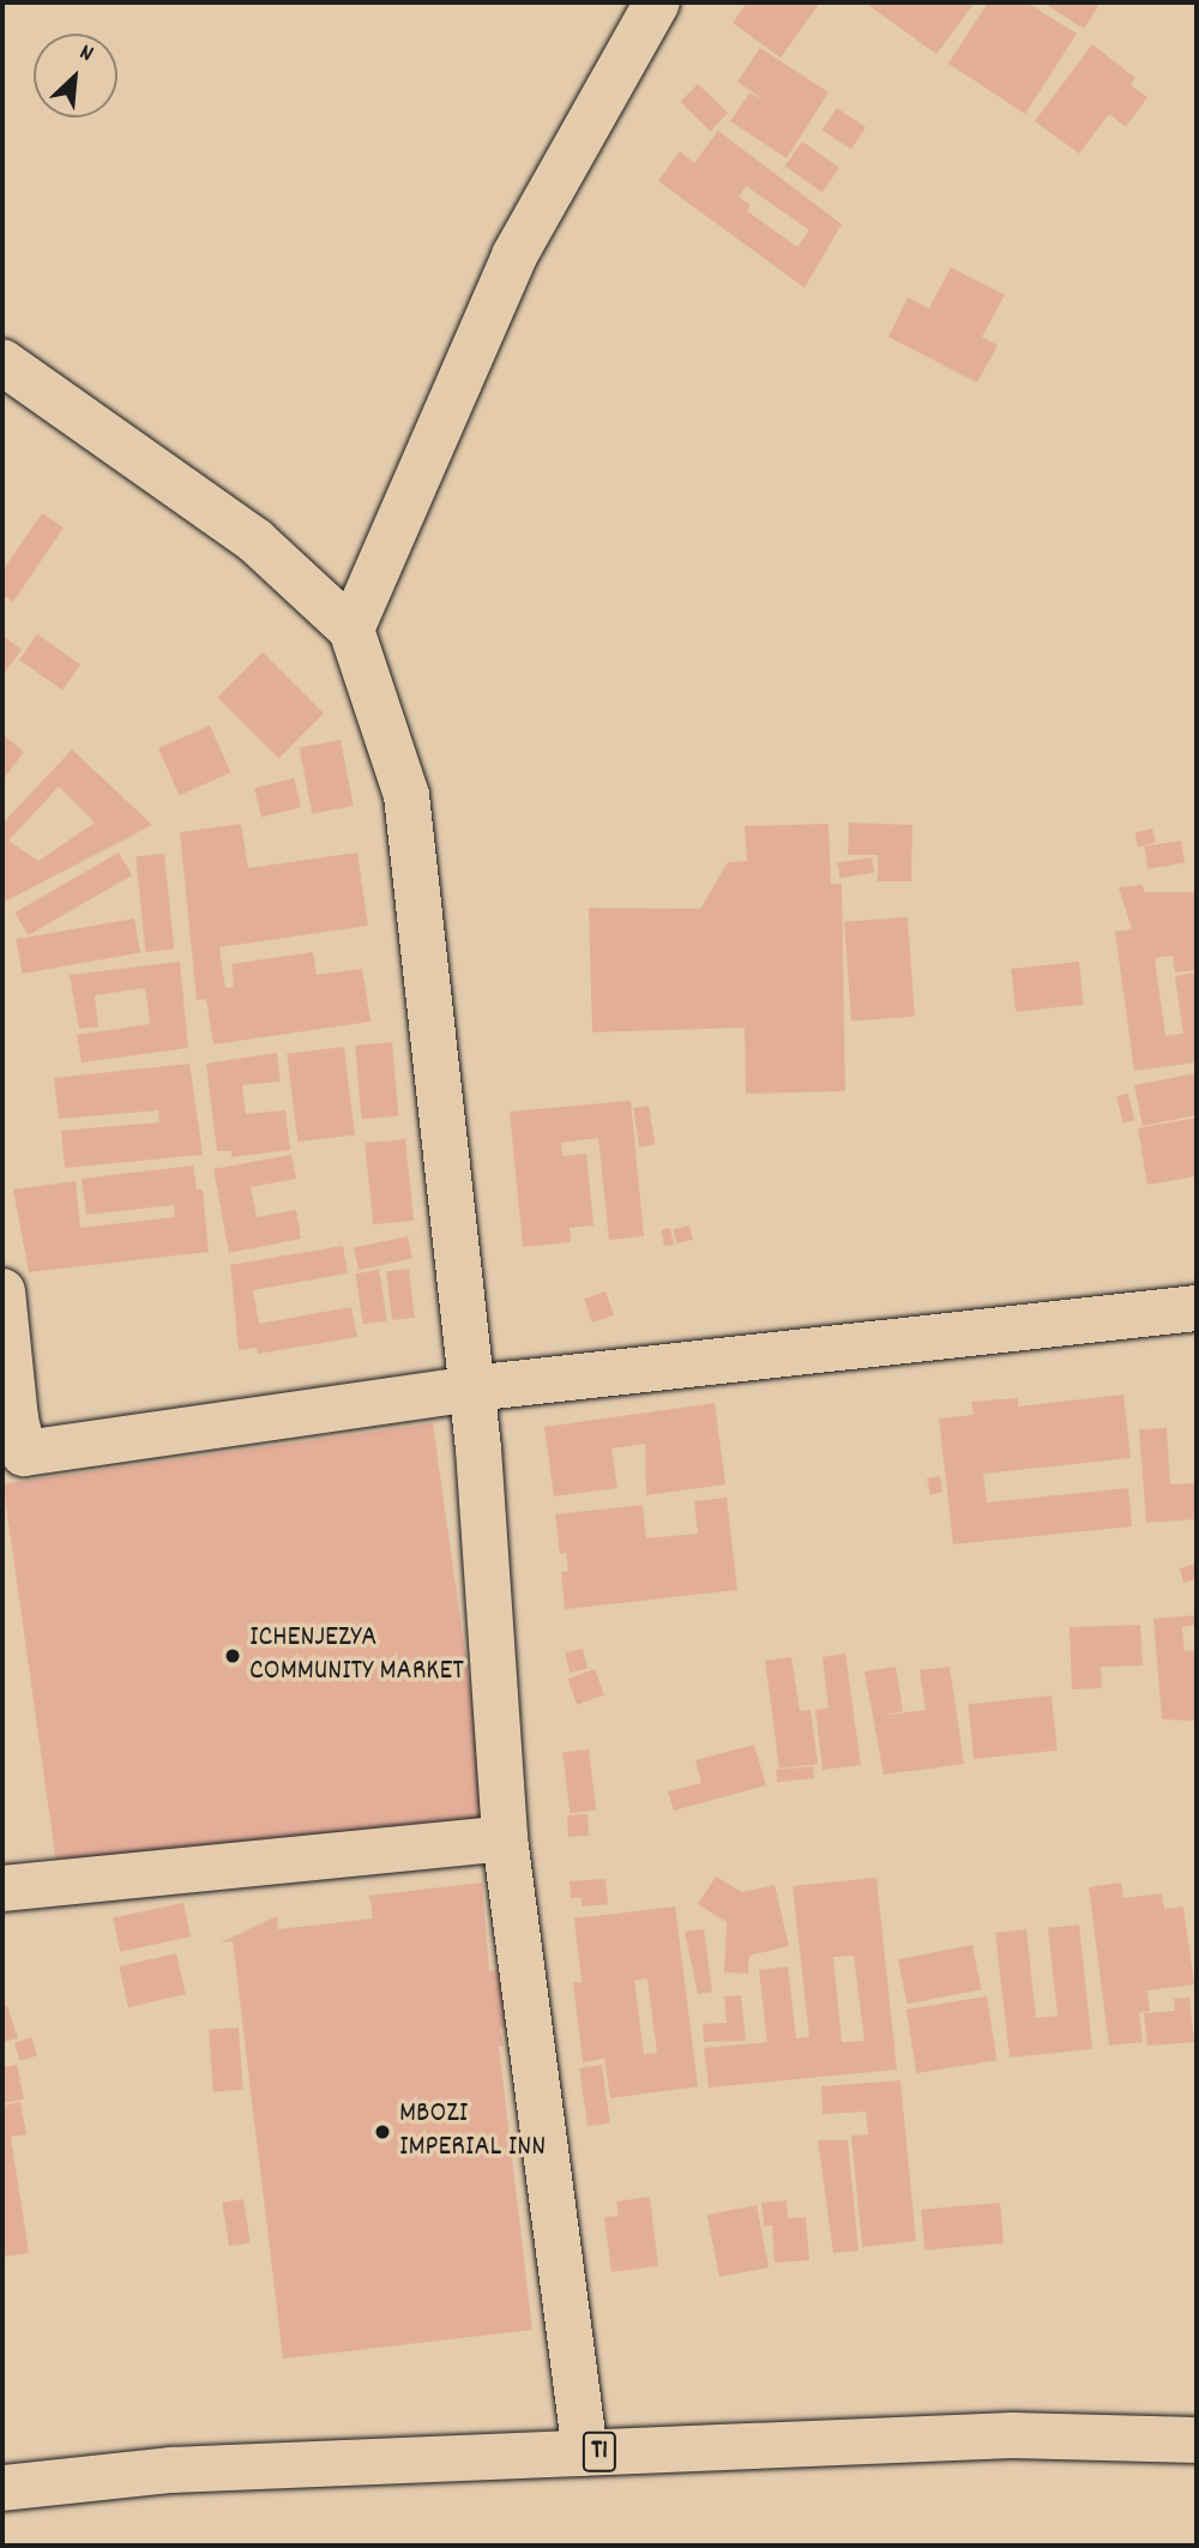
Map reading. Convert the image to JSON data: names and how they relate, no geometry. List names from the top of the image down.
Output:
{
  "streets": {
    "main road": ["T1"]
  },
  "places": ["ICHENJEZYA COMMUNITY MARKET", "MBOZI IMPERIAL INN"],
  "north": "top right"
}
